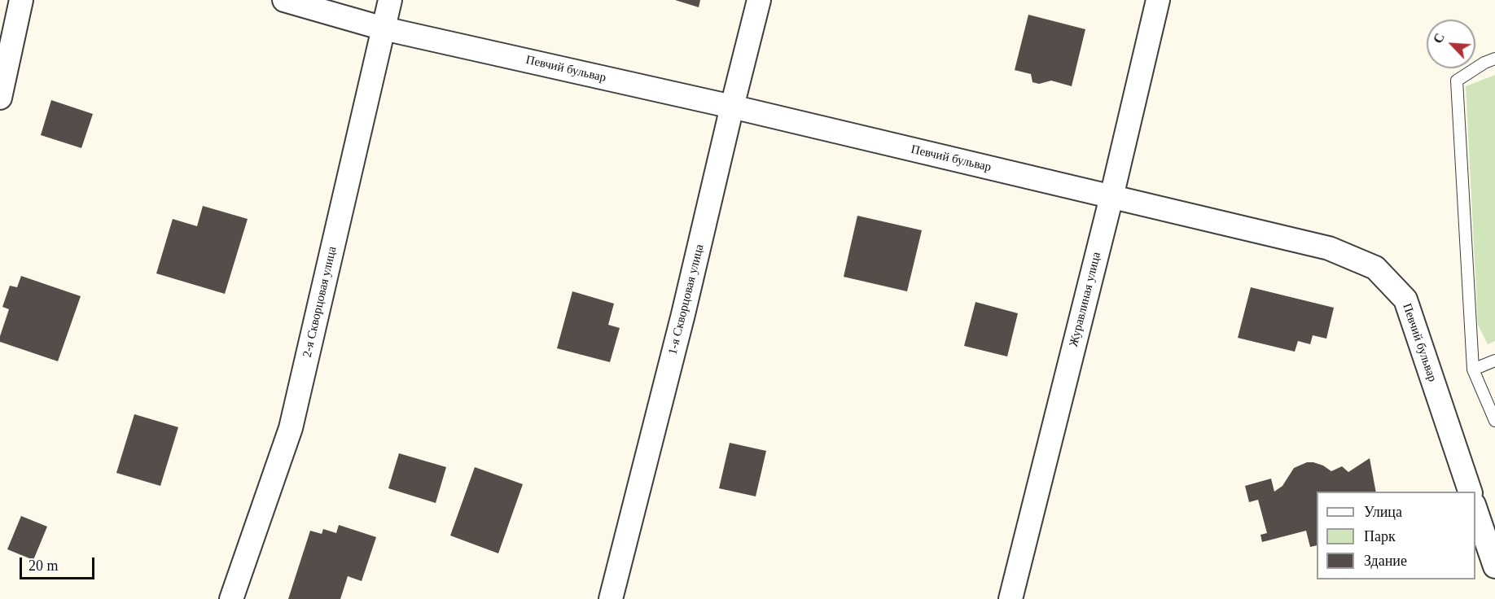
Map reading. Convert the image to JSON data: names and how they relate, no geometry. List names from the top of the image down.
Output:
{
  "streets": {
    "street": [
      "Певчий бульвар",
      "1-я Скворцовая улица",
      "Журавлиная улица",
      "2-я Скворцовая улица"
    ]
  },
  "crossings": [
    ["Певчий бульвар", "1-я Скворцовая улица"],
    ["Певчий бульвар", "Журавлиная улица"],
    ["Певчий бульвар", "2-я Скворцовая улица"]
  ],
  "legend": ["Улица", "Парк", "Здание"],
  "scale_bar": "20 m",
  "north": "top left"
}
